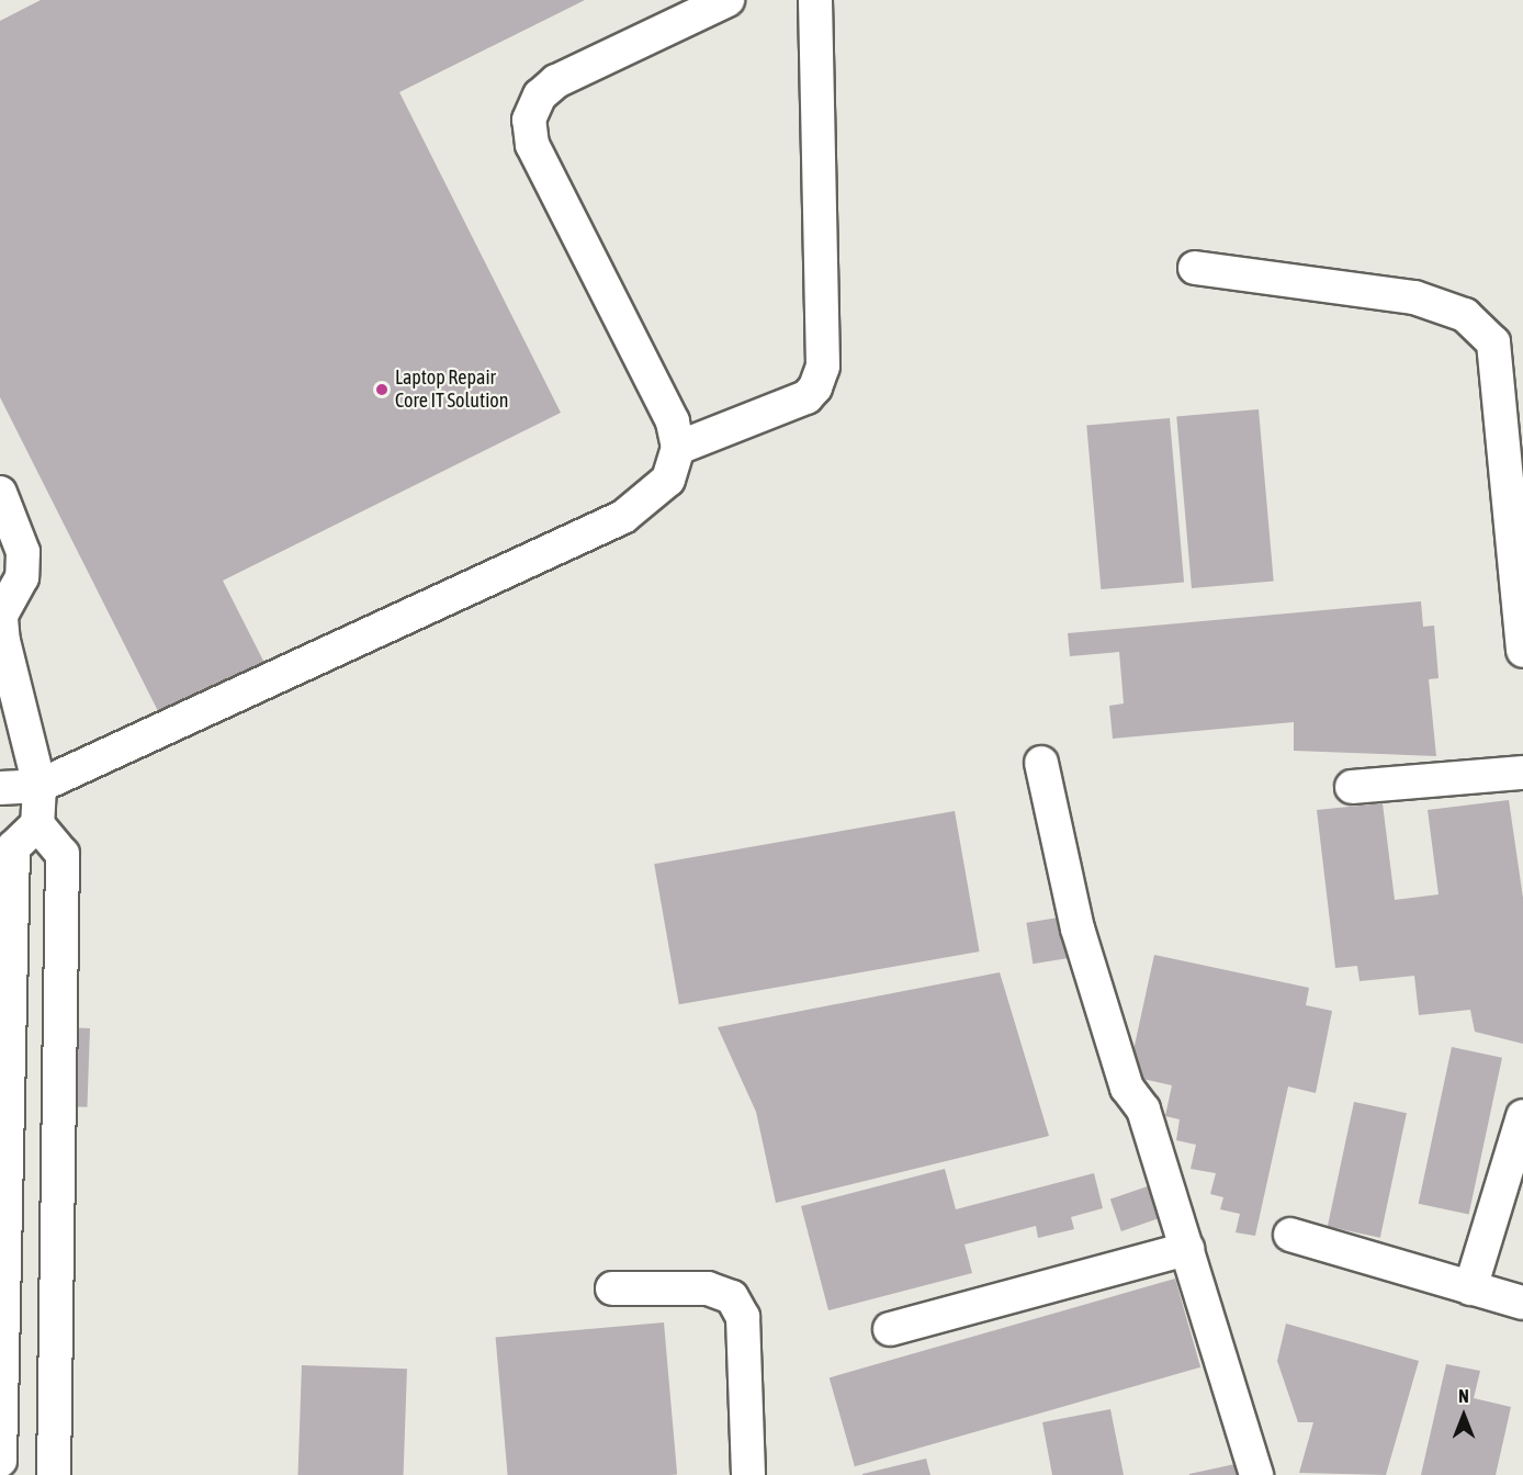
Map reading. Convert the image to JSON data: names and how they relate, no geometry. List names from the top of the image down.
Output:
{
  "places": ["Laptop Repair Core IT Solution"],
  "north": "top"
}
